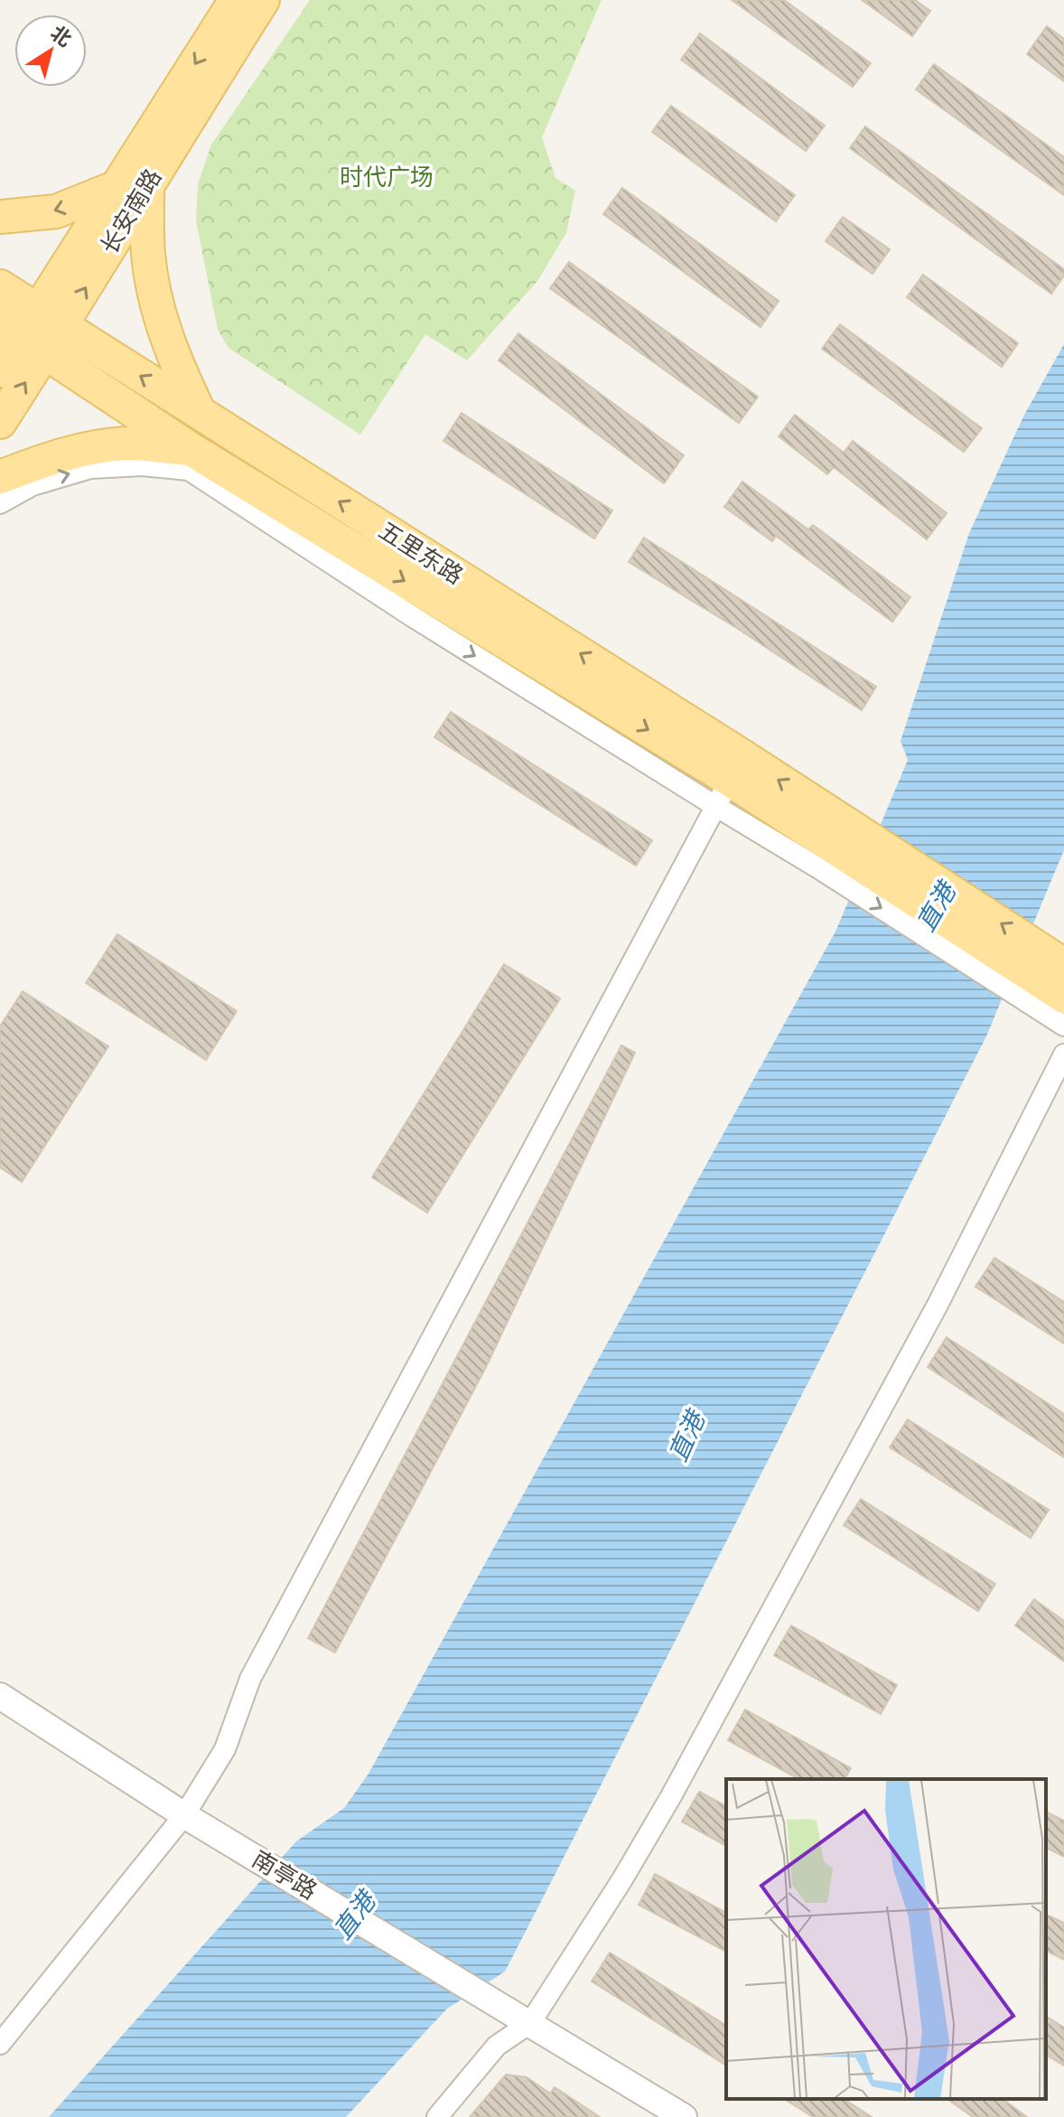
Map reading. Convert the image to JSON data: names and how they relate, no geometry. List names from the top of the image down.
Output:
{
  "streets": {
    "main road": ["长安南路", "五里东路"],
    "street": ["南亭路"]
  },
  "crossings": [
    ["长安南路", "五里东路"]
  ],
  "water": ["直港"],
  "parks": ["时代广场"],
  "north": "top right"
}
